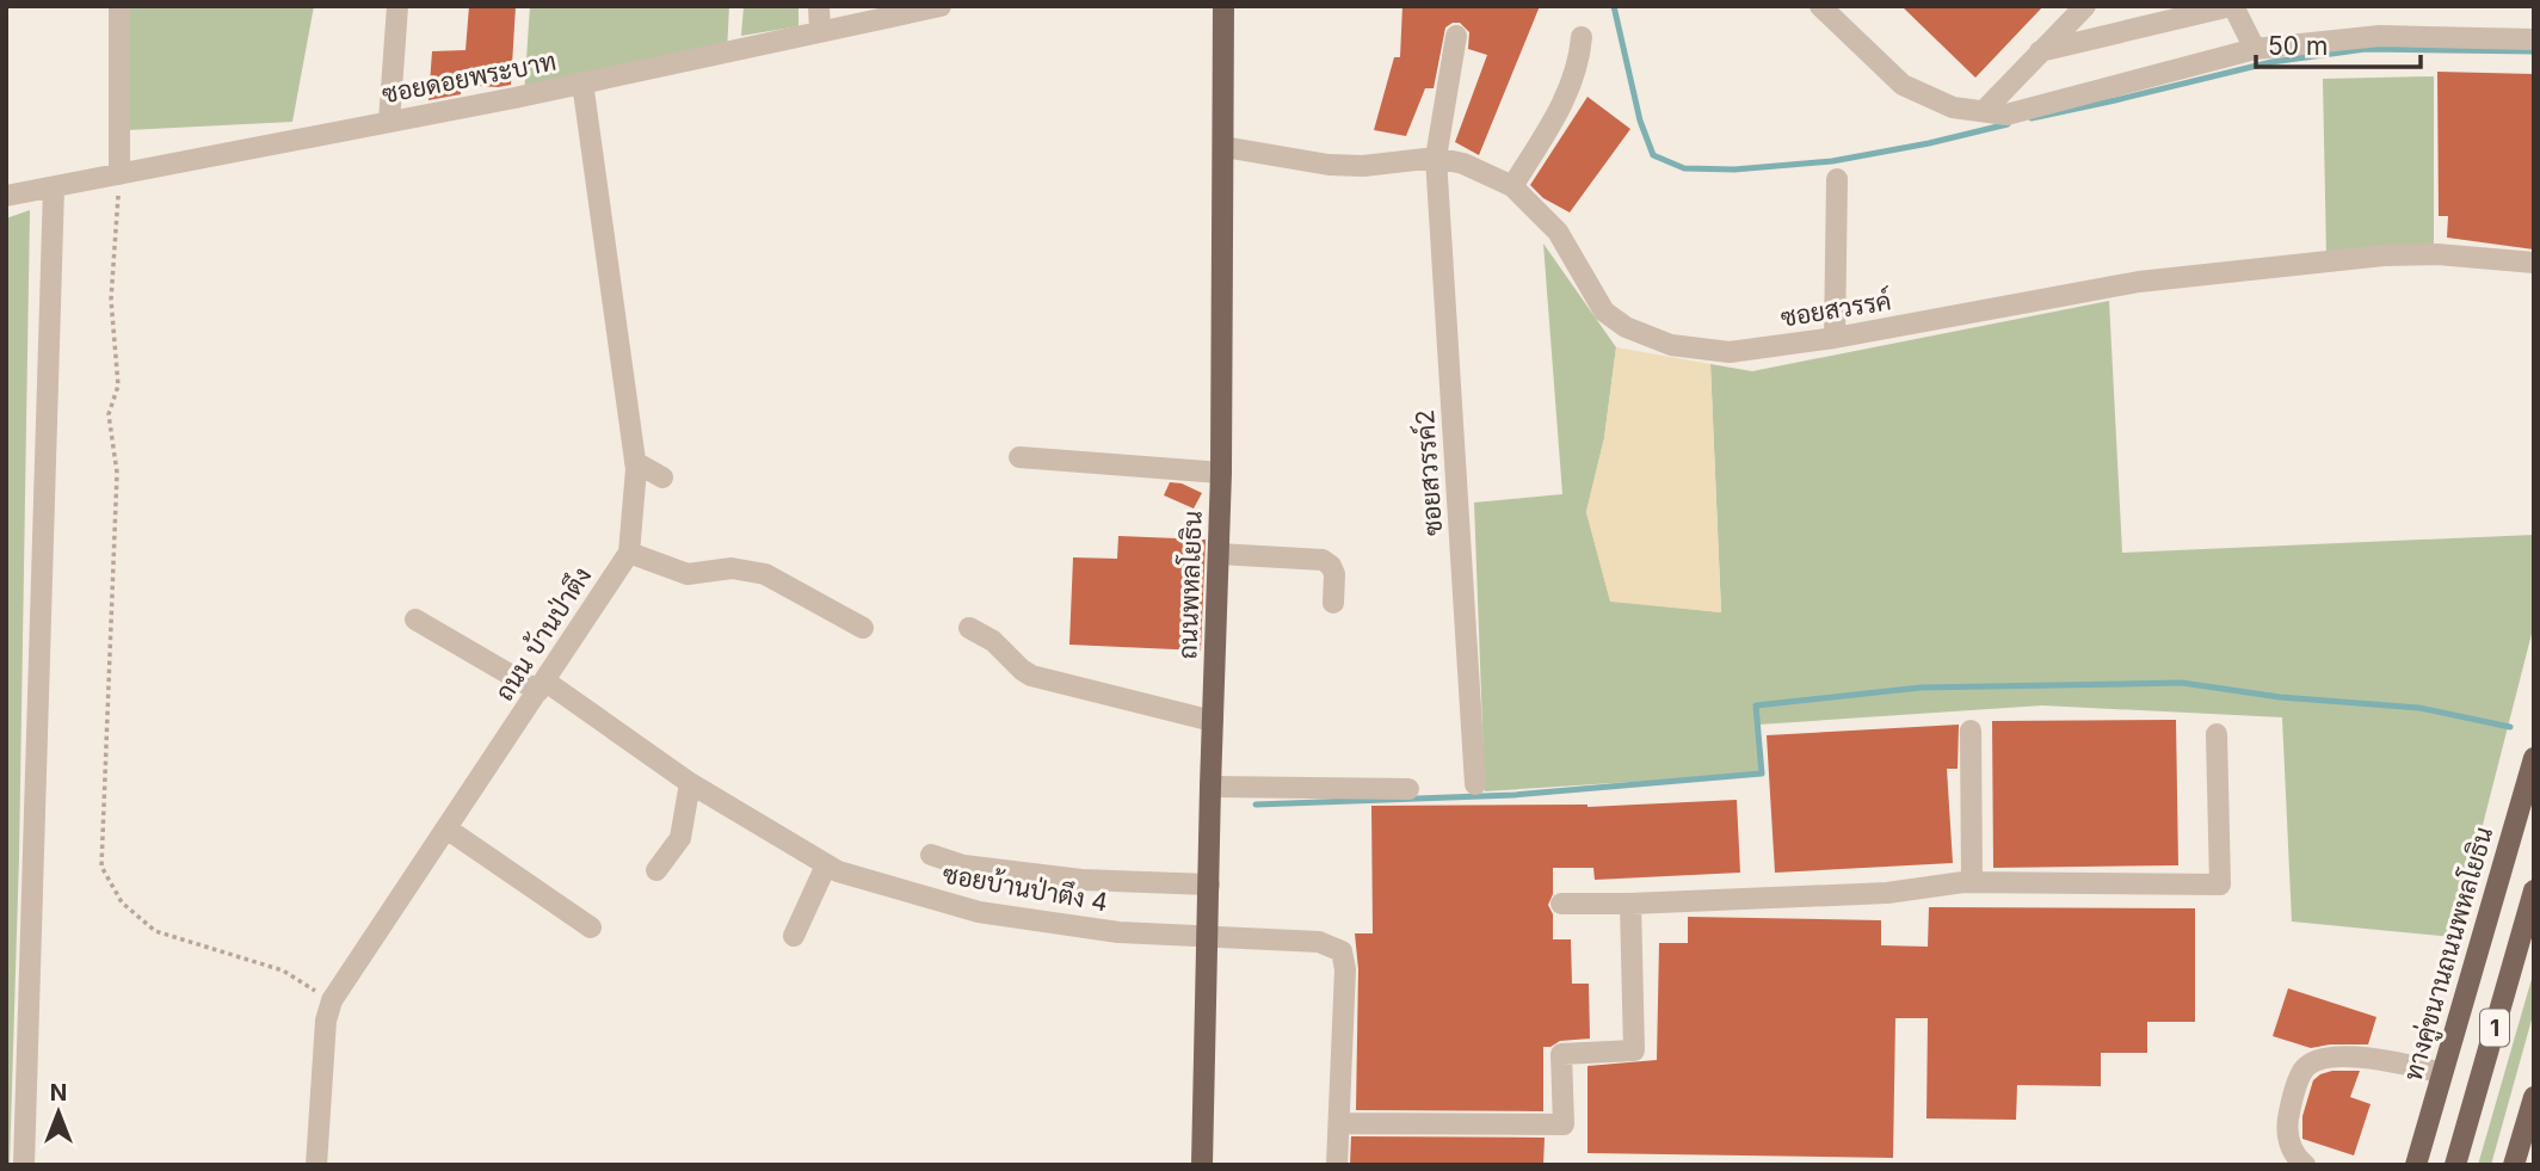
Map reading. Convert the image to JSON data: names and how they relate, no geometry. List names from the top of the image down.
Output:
{
  "streets": {
    "main road": ["ถนนพหลโยธิน", "ทางคู่ขนานถนนพหลโยธิน", "1"],
    "street": [
      "ซอยดอยพระบาท",
      "ซอยสวรรค์",
      "ซอยสวรรค์2",
      "ถนน บ้านป่าตึง",
      "ซอยบ้านป่าตึง 4"
    ]
  },
  "crossings": [
    ["ซอยดอยพระบาท", "ถนน บ้านป่าตึง"],
    ["ซอยสวรรค์", "ซอยสวรรค์2"],
    ["ซอยสวรรค์", "ถนนพหลโยธิน"],
    ["ถนนพหลโยธิน", "ซอยบ้านป่าตึง 4"],
    ["ถนน บ้านป่าตึง", "ซอยบ้านป่าตึง 4"]
  ],
  "scale_bar": "50 m",
  "north": "top"
}
